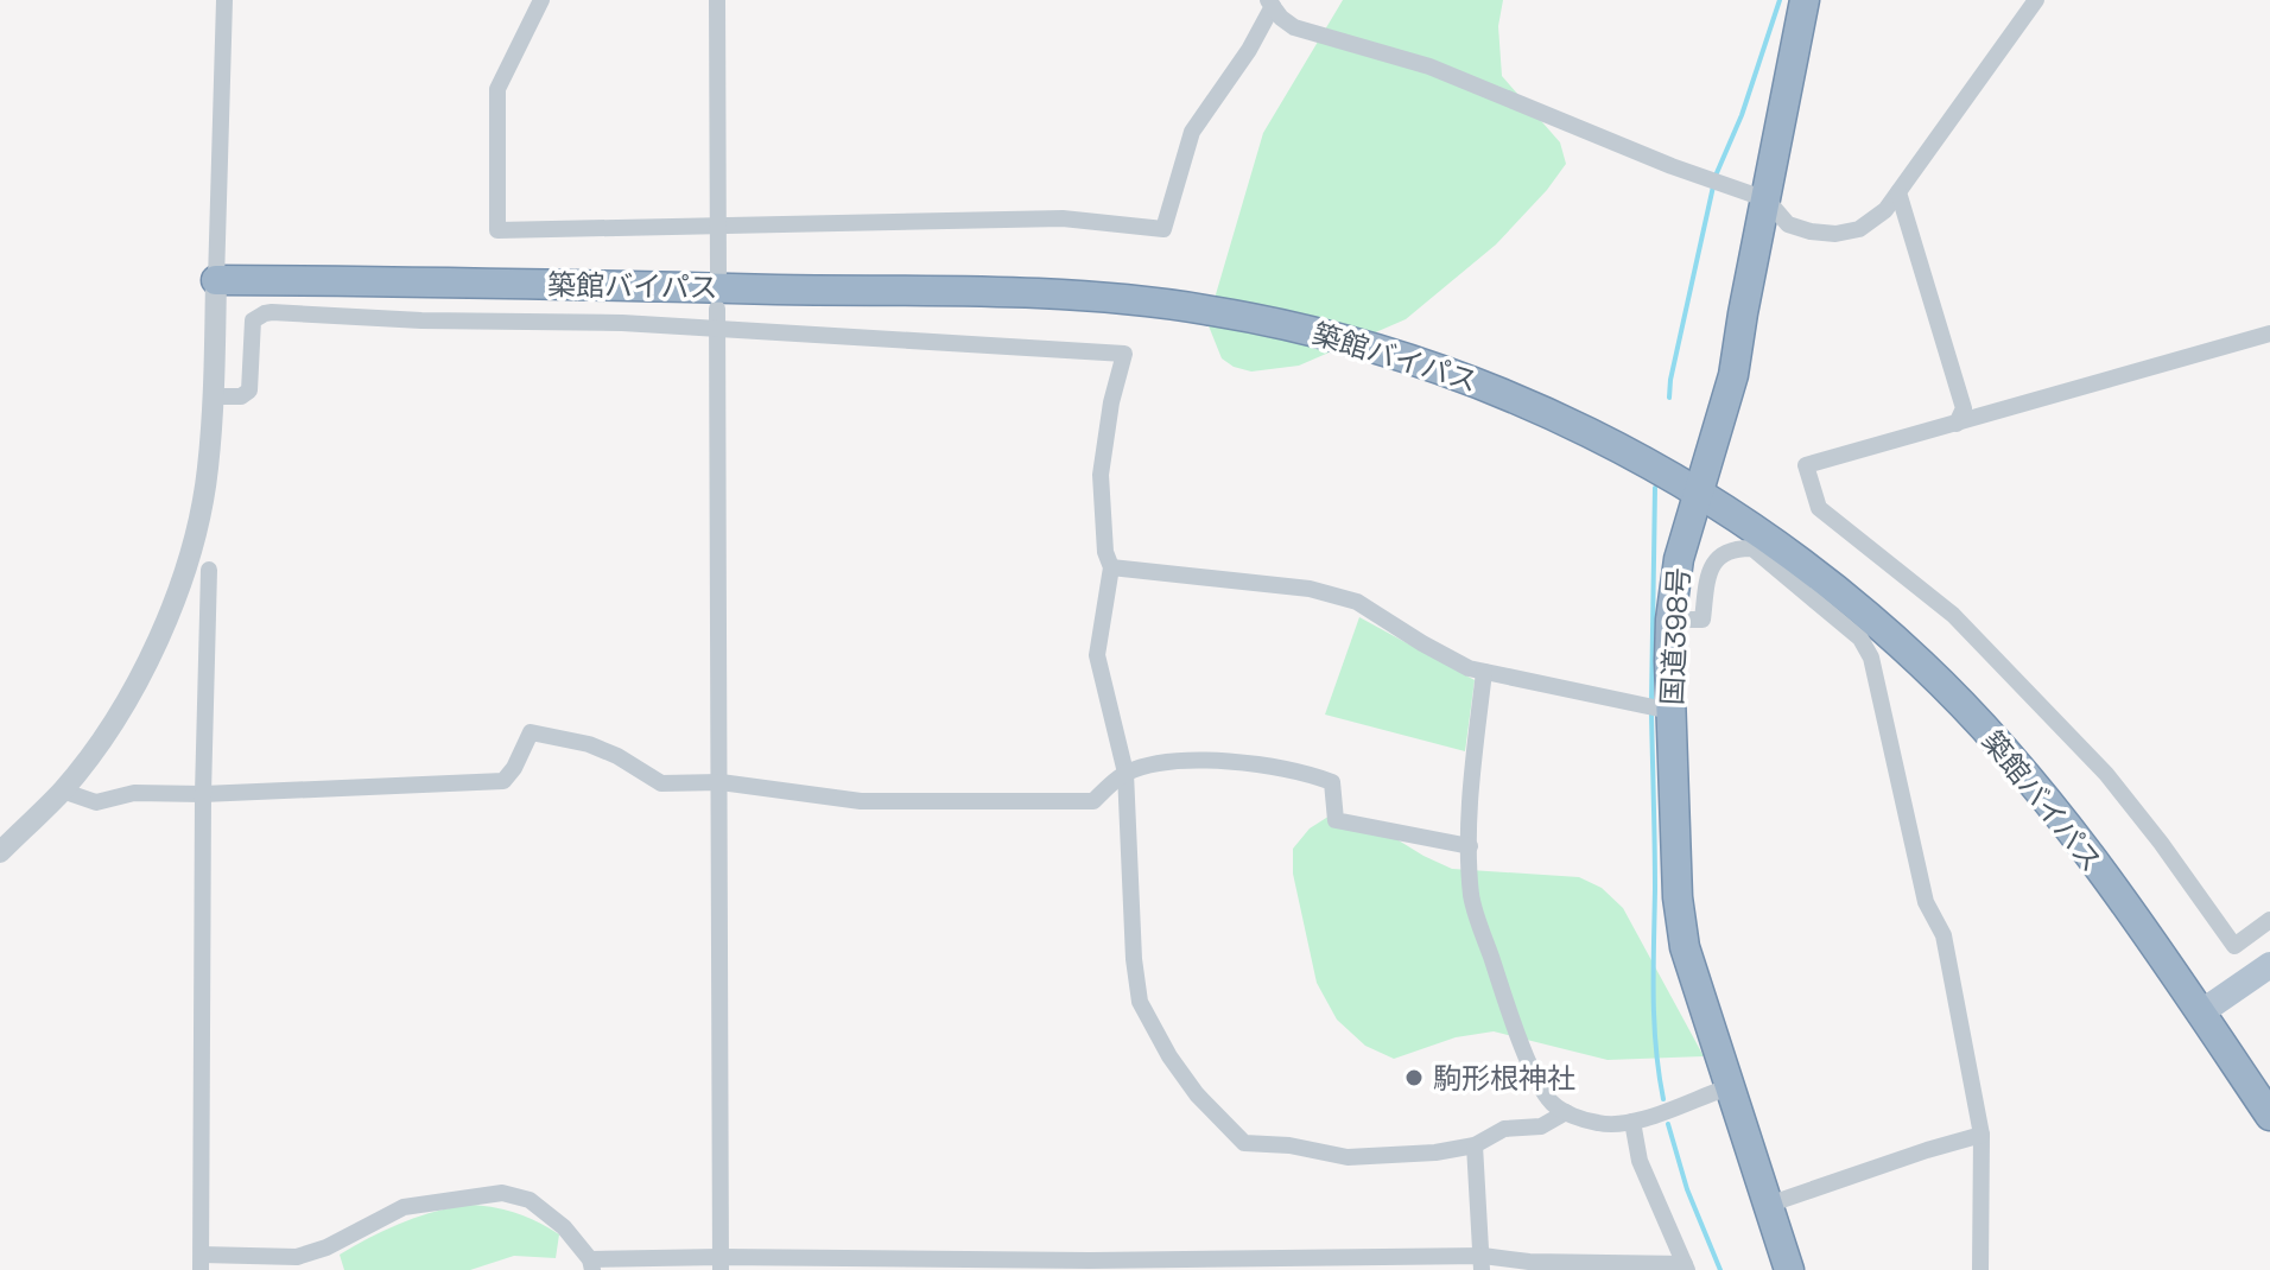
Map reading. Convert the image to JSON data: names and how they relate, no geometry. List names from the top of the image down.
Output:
{
  "streets": {
    "highway": ["築館バイパス", "国道398号"]
  },
  "crossings": [
    ["築館バイパス", "国道398号"]
  ],
  "places": ["駒形根神社"]
}
